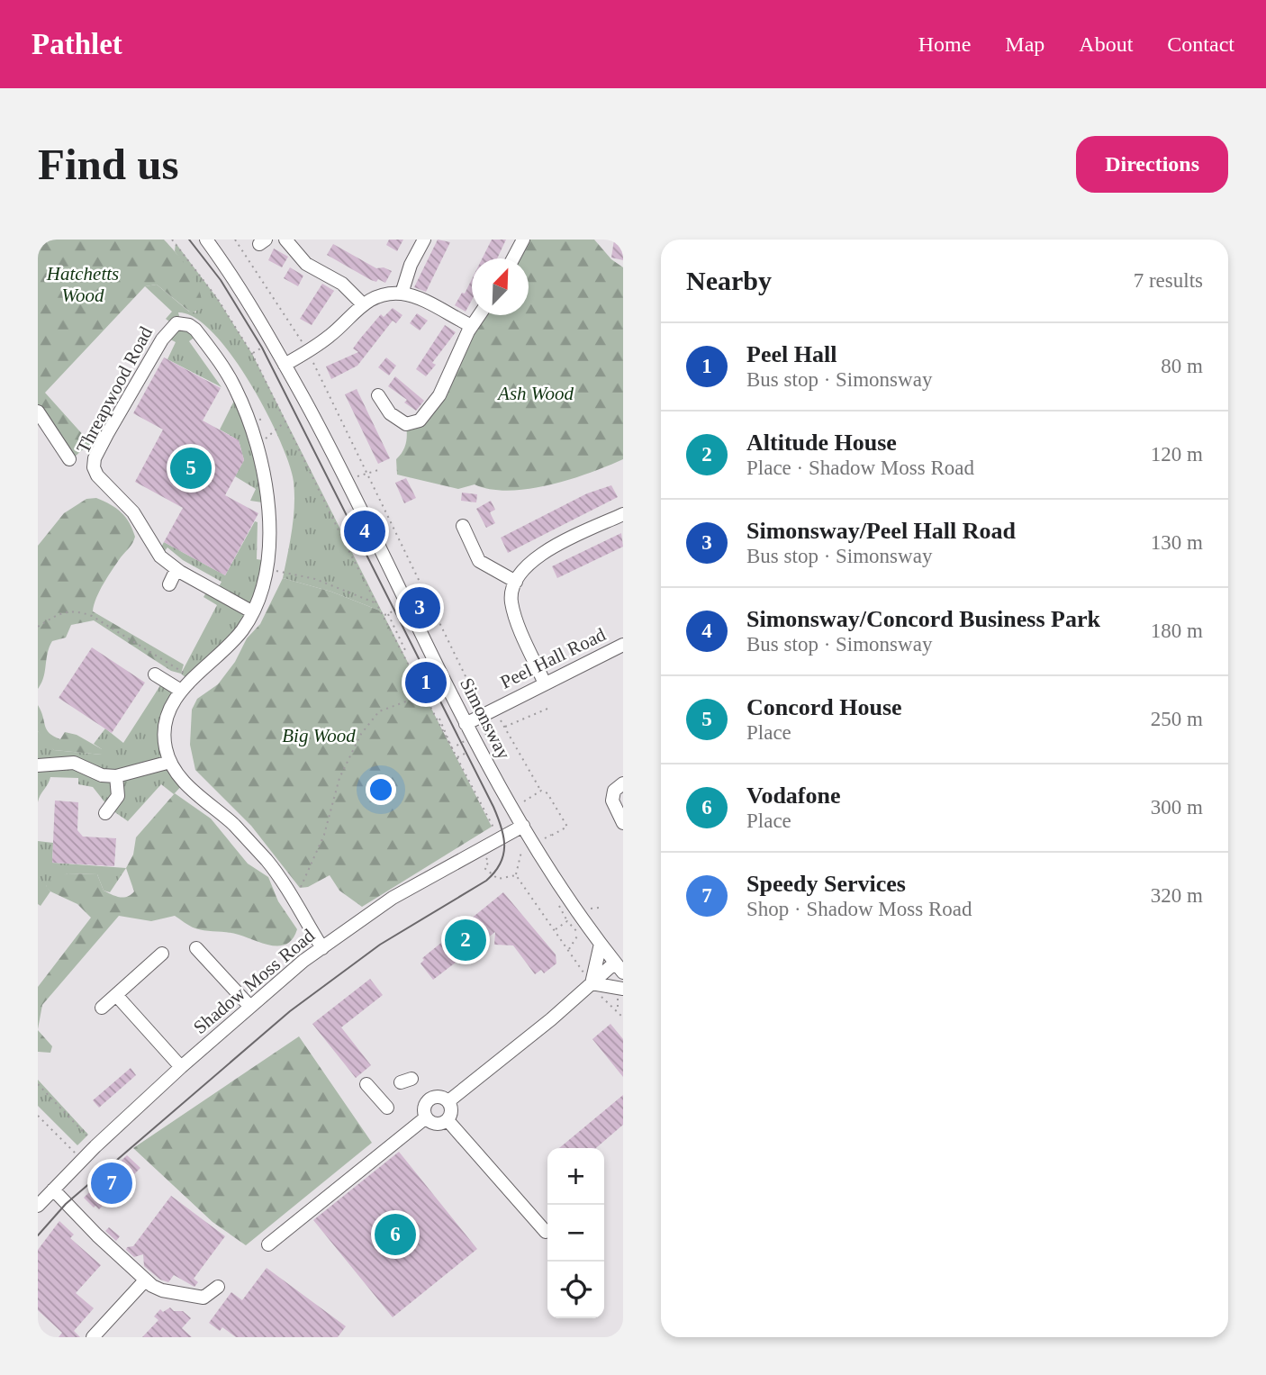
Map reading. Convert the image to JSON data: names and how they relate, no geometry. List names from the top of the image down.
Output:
{
  "streets": {
    "street": [
      "Threapwood Road",
      "Peel Hall Road",
      "Simonsway",
      "Shadow Moss Road"
    ]
  },
  "crossings": [
    ["Threapwood Road", "Shadow Moss Road"],
    ["Peel Hall Road", "Simonsway"],
    ["Simonsway", "Shadow Moss Road"]
  ],
  "parks": ["Hatchetts Wood", "Ash Wood", "Big Wood"],
  "north": "top right",
  "page": {
    "header": "Pathlet",
    "nav": [
      "Home",
      "Map",
      "About",
      "Contact"
    ],
    "buttons": "Directions",
    "title": "Find us",
    "heading": ["Nearby", "7 results"],
    "list": [
      {
        "mark": "1",
        "name": "Peel Hall",
        "note": "Bus stop · Simonsway",
        "value": "80 m"
      },
      {
        "mark": "2",
        "name": "Altitude House",
        "note": "Place · Shadow Moss Road",
        "value": "120 m"
      },
      {
        "mark": "3",
        "name": "Simonsway/Peel Hall Road",
        "note": "Bus stop · Simonsway",
        "value": "130 m"
      },
      {
        "mark": "4",
        "name": "Simonsway/Concord Business Park",
        "note": "Bus stop · Simonsway",
        "value": "180 m"
      },
      {
        "mark": "5",
        "name": "Concord House",
        "note": "Place",
        "value": "250 m"
      },
      {
        "mark": "6",
        "name": "Vodafone",
        "note": "Place",
        "value": "300 m"
      },
      {
        "mark": "7",
        "name": "Speedy Services",
        "note": "Shop · Shadow Moss Road",
        "value": "320 m"
      }
    ],
    "pins": [
      "5",
      "4",
      "3",
      "1",
      "2",
      "7",
      "6"
    ],
    "map_buttons": ["+", "−"]
  }
}
